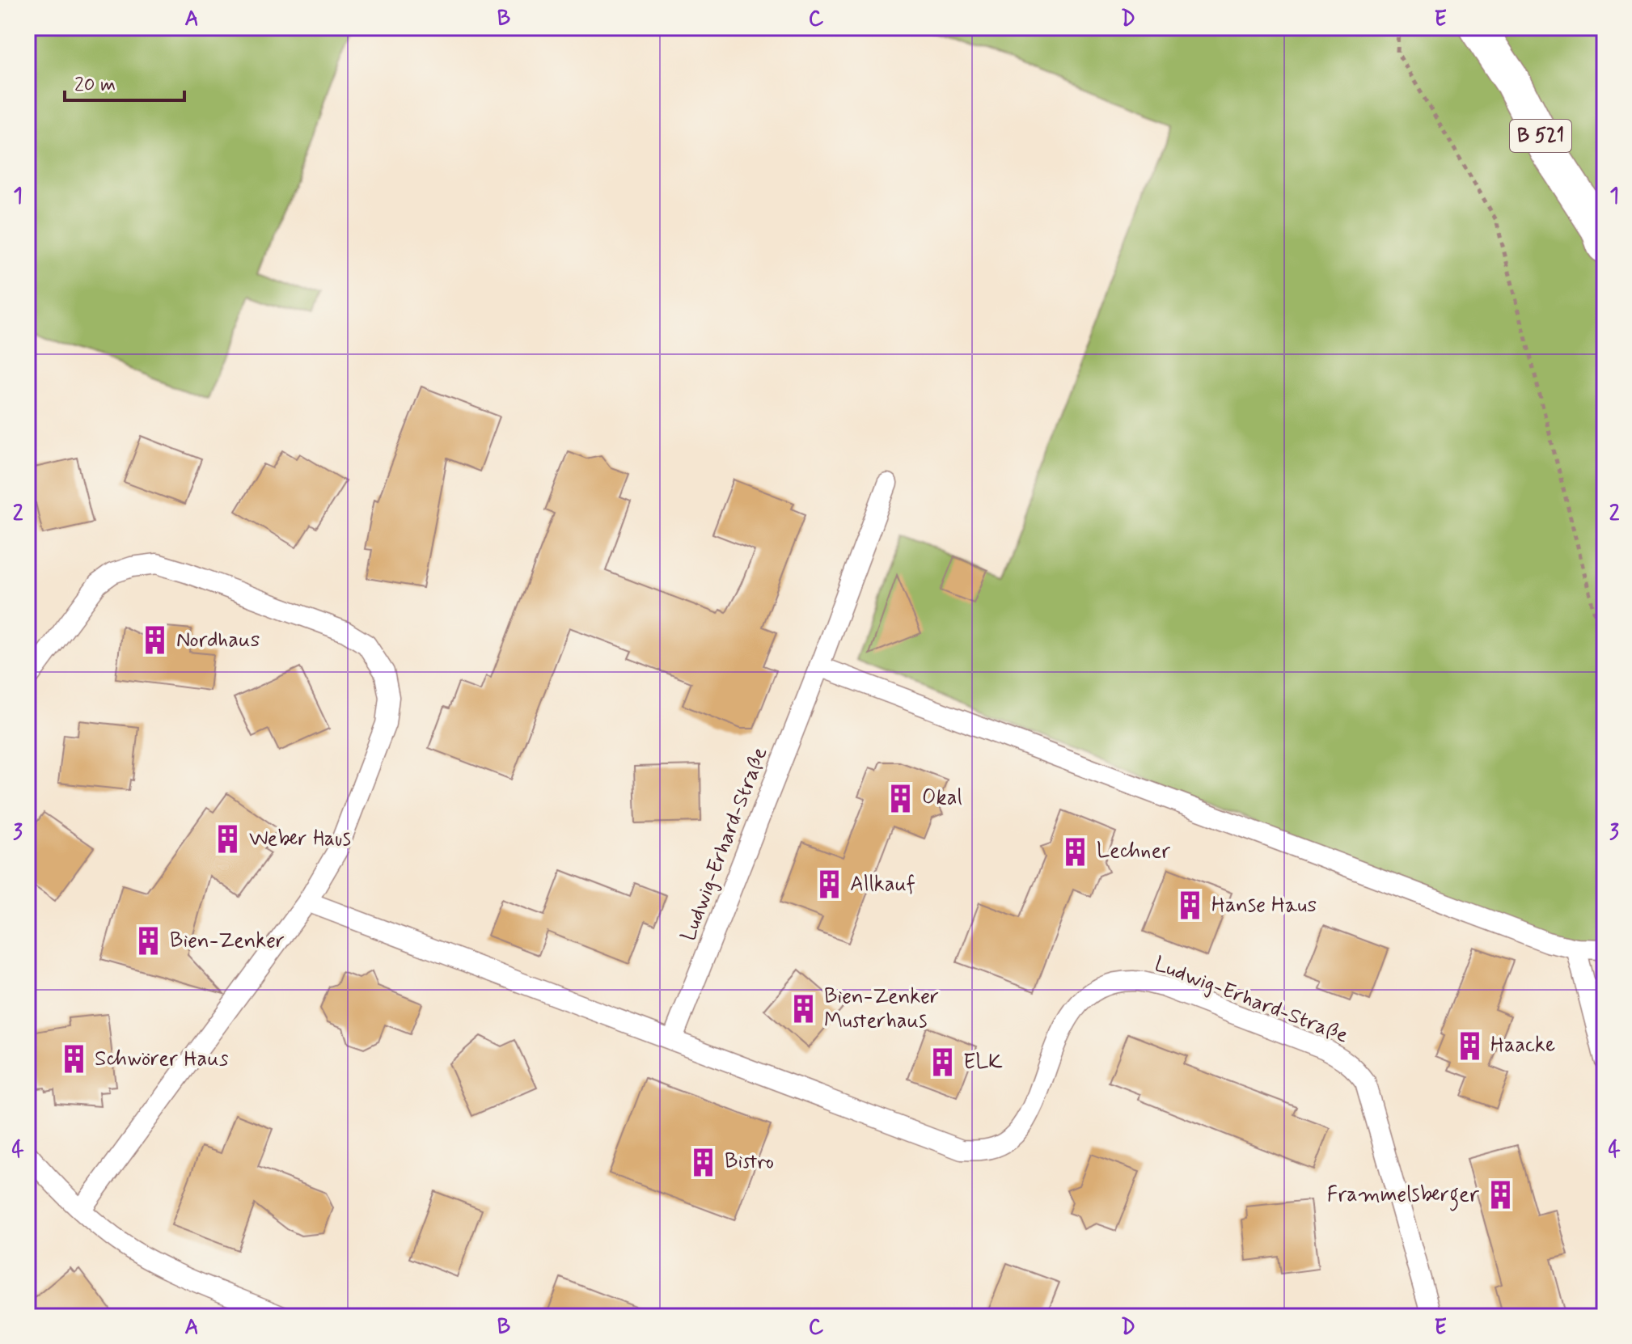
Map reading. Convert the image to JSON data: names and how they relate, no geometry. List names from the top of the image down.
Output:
{
  "streets": {
    "main road": ["B 521"],
    "lane": ["Ludwig-Erhard-Straße"]
  },
  "places": {
    "building": [
      "Nordhaus",
      "Okal",
      "Weber Haus",
      "Lechner",
      "Allkauf",
      "Hanse Haus",
      "Bien-Zenker",
      "Bien-Zenker Musterhaus",
      "Haacke",
      "Schwörer Haus",
      "ELK",
      "Bistro",
      "Frammelsberger"
    ]
  },
  "scale_bar": "20 m",
  "grid": {
    "columns": [
      "A",
      "B",
      "C",
      "D",
      "E"
    ],
    "rows": [
      "1",
      "2",
      "3",
      "4"
    ]
  }
}
